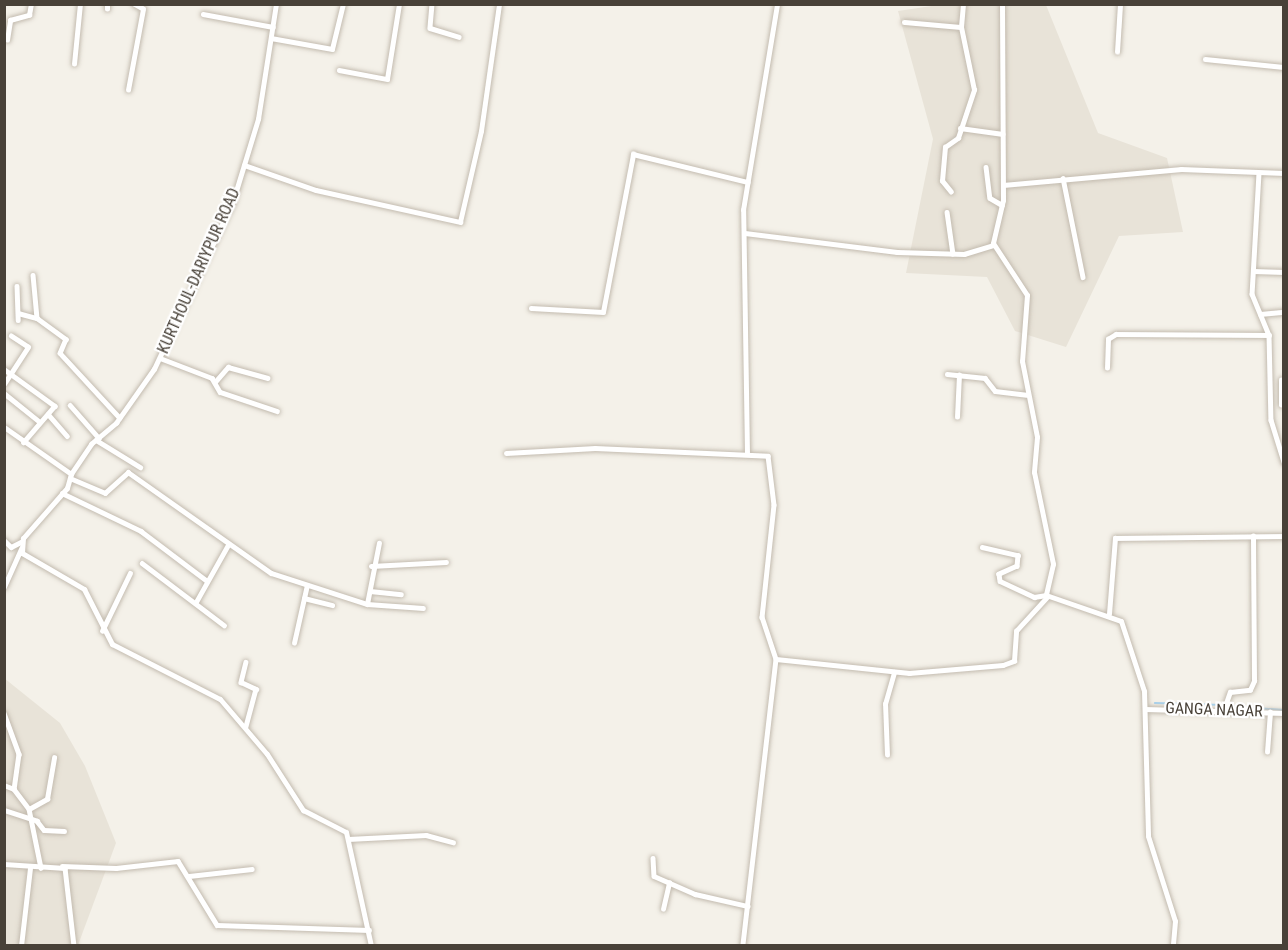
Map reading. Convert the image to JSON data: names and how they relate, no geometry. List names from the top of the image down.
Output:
{
  "streets": {
    "street": ["KURTHOUL-DARIYPUR ROAD", "GANGA NAGAR"]
  }
}
